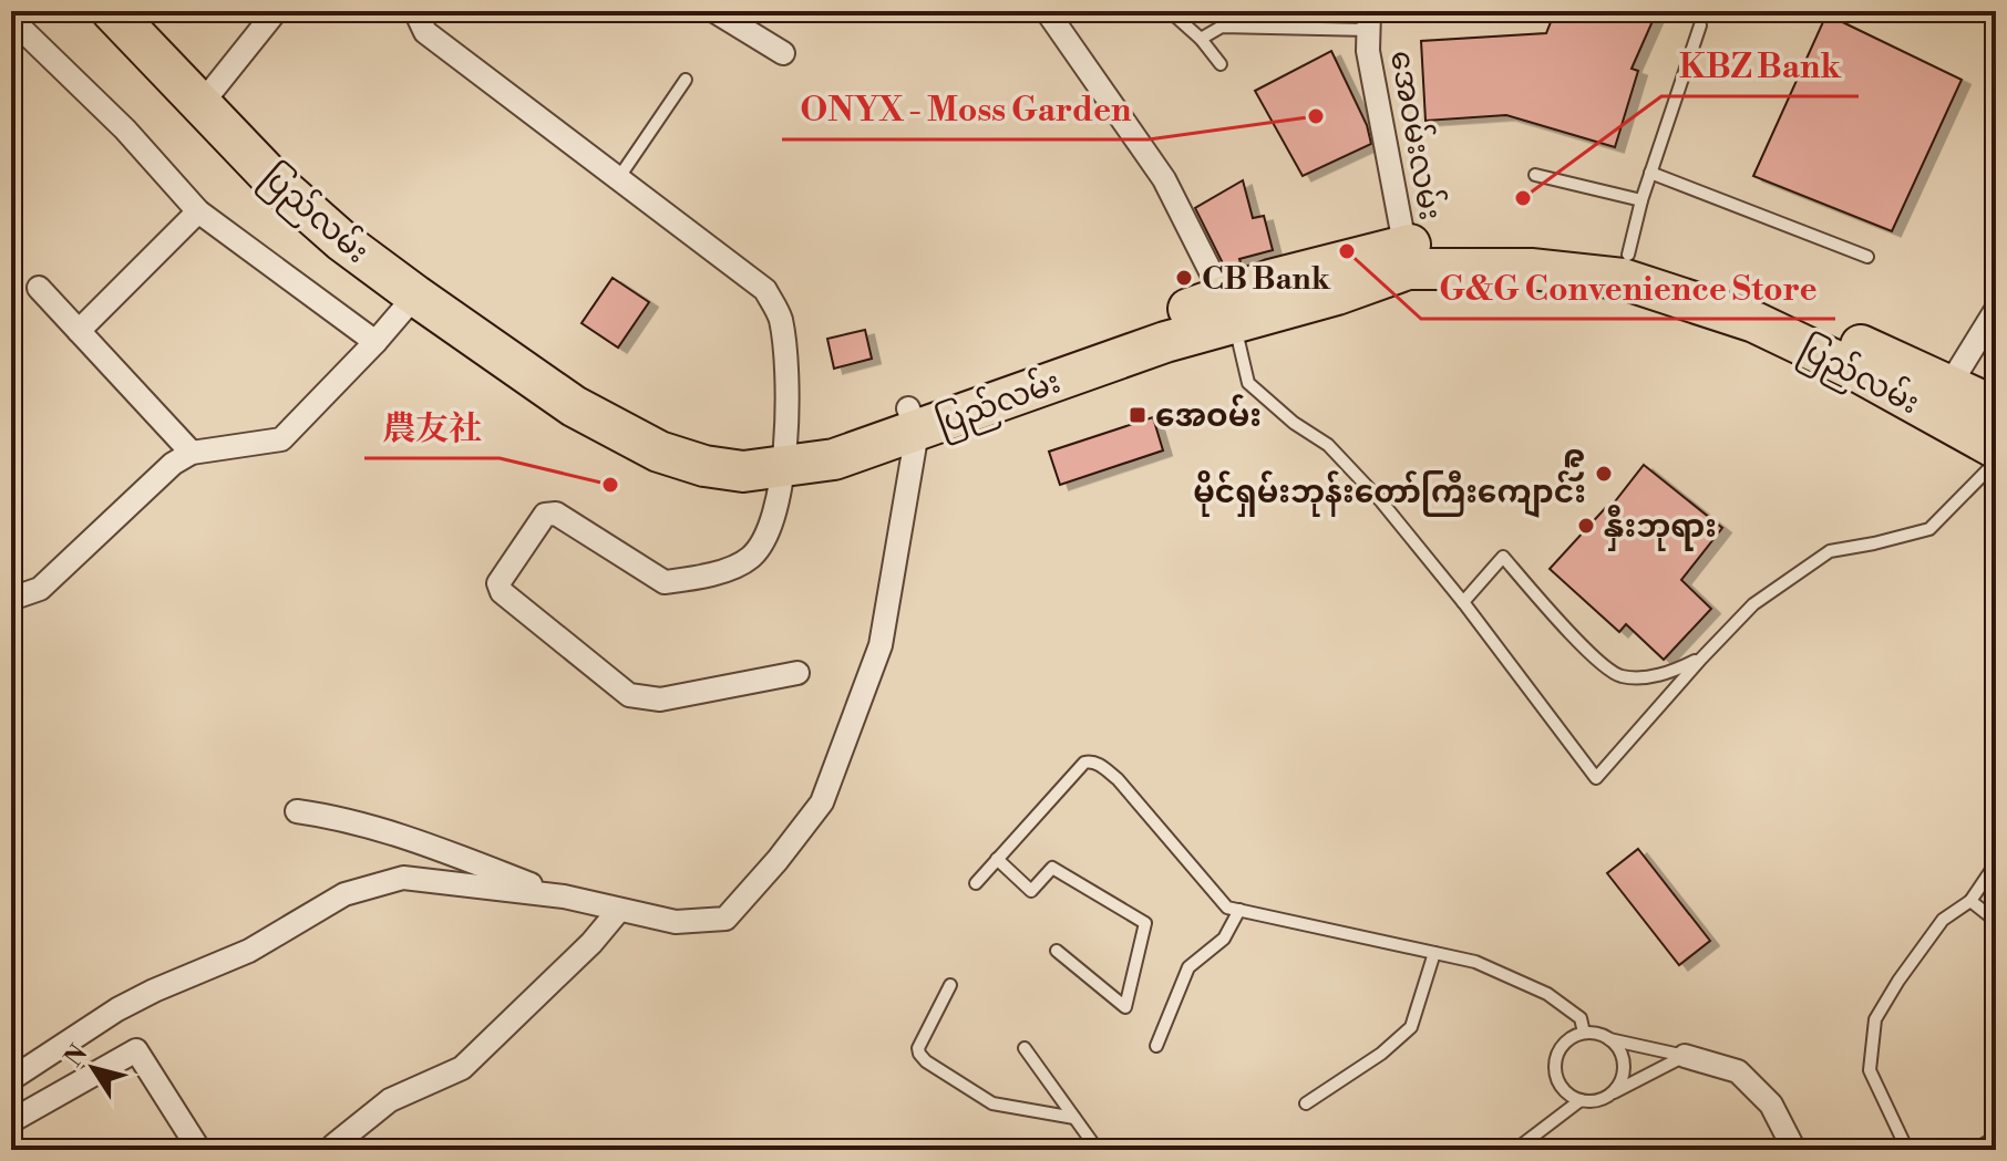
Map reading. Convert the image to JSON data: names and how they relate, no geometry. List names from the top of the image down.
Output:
{
  "streets": {
    "highway": ["ပြည်လမ်း"],
    "street": ["အေဝမ်းလမ်း"]
  },
  "crossings": [
    ["အေဝမ်းလမ်း", "ပြည်လမ်း"]
  ],
  "places": {
    "other": [
      "ONYX - Moss Garden",
      "KBZ Bank",
      "G&G Convenience Store",
      "CB Bank",
      "၉ မိုင်ရှမ်းဘုန်းတော်ကြီးကျောင်း",
      "農友社",
      "နှီးဘုရား"
    ],
    "transit": ["အေဝမ်း"]
  },
  "north": "top left"
}
